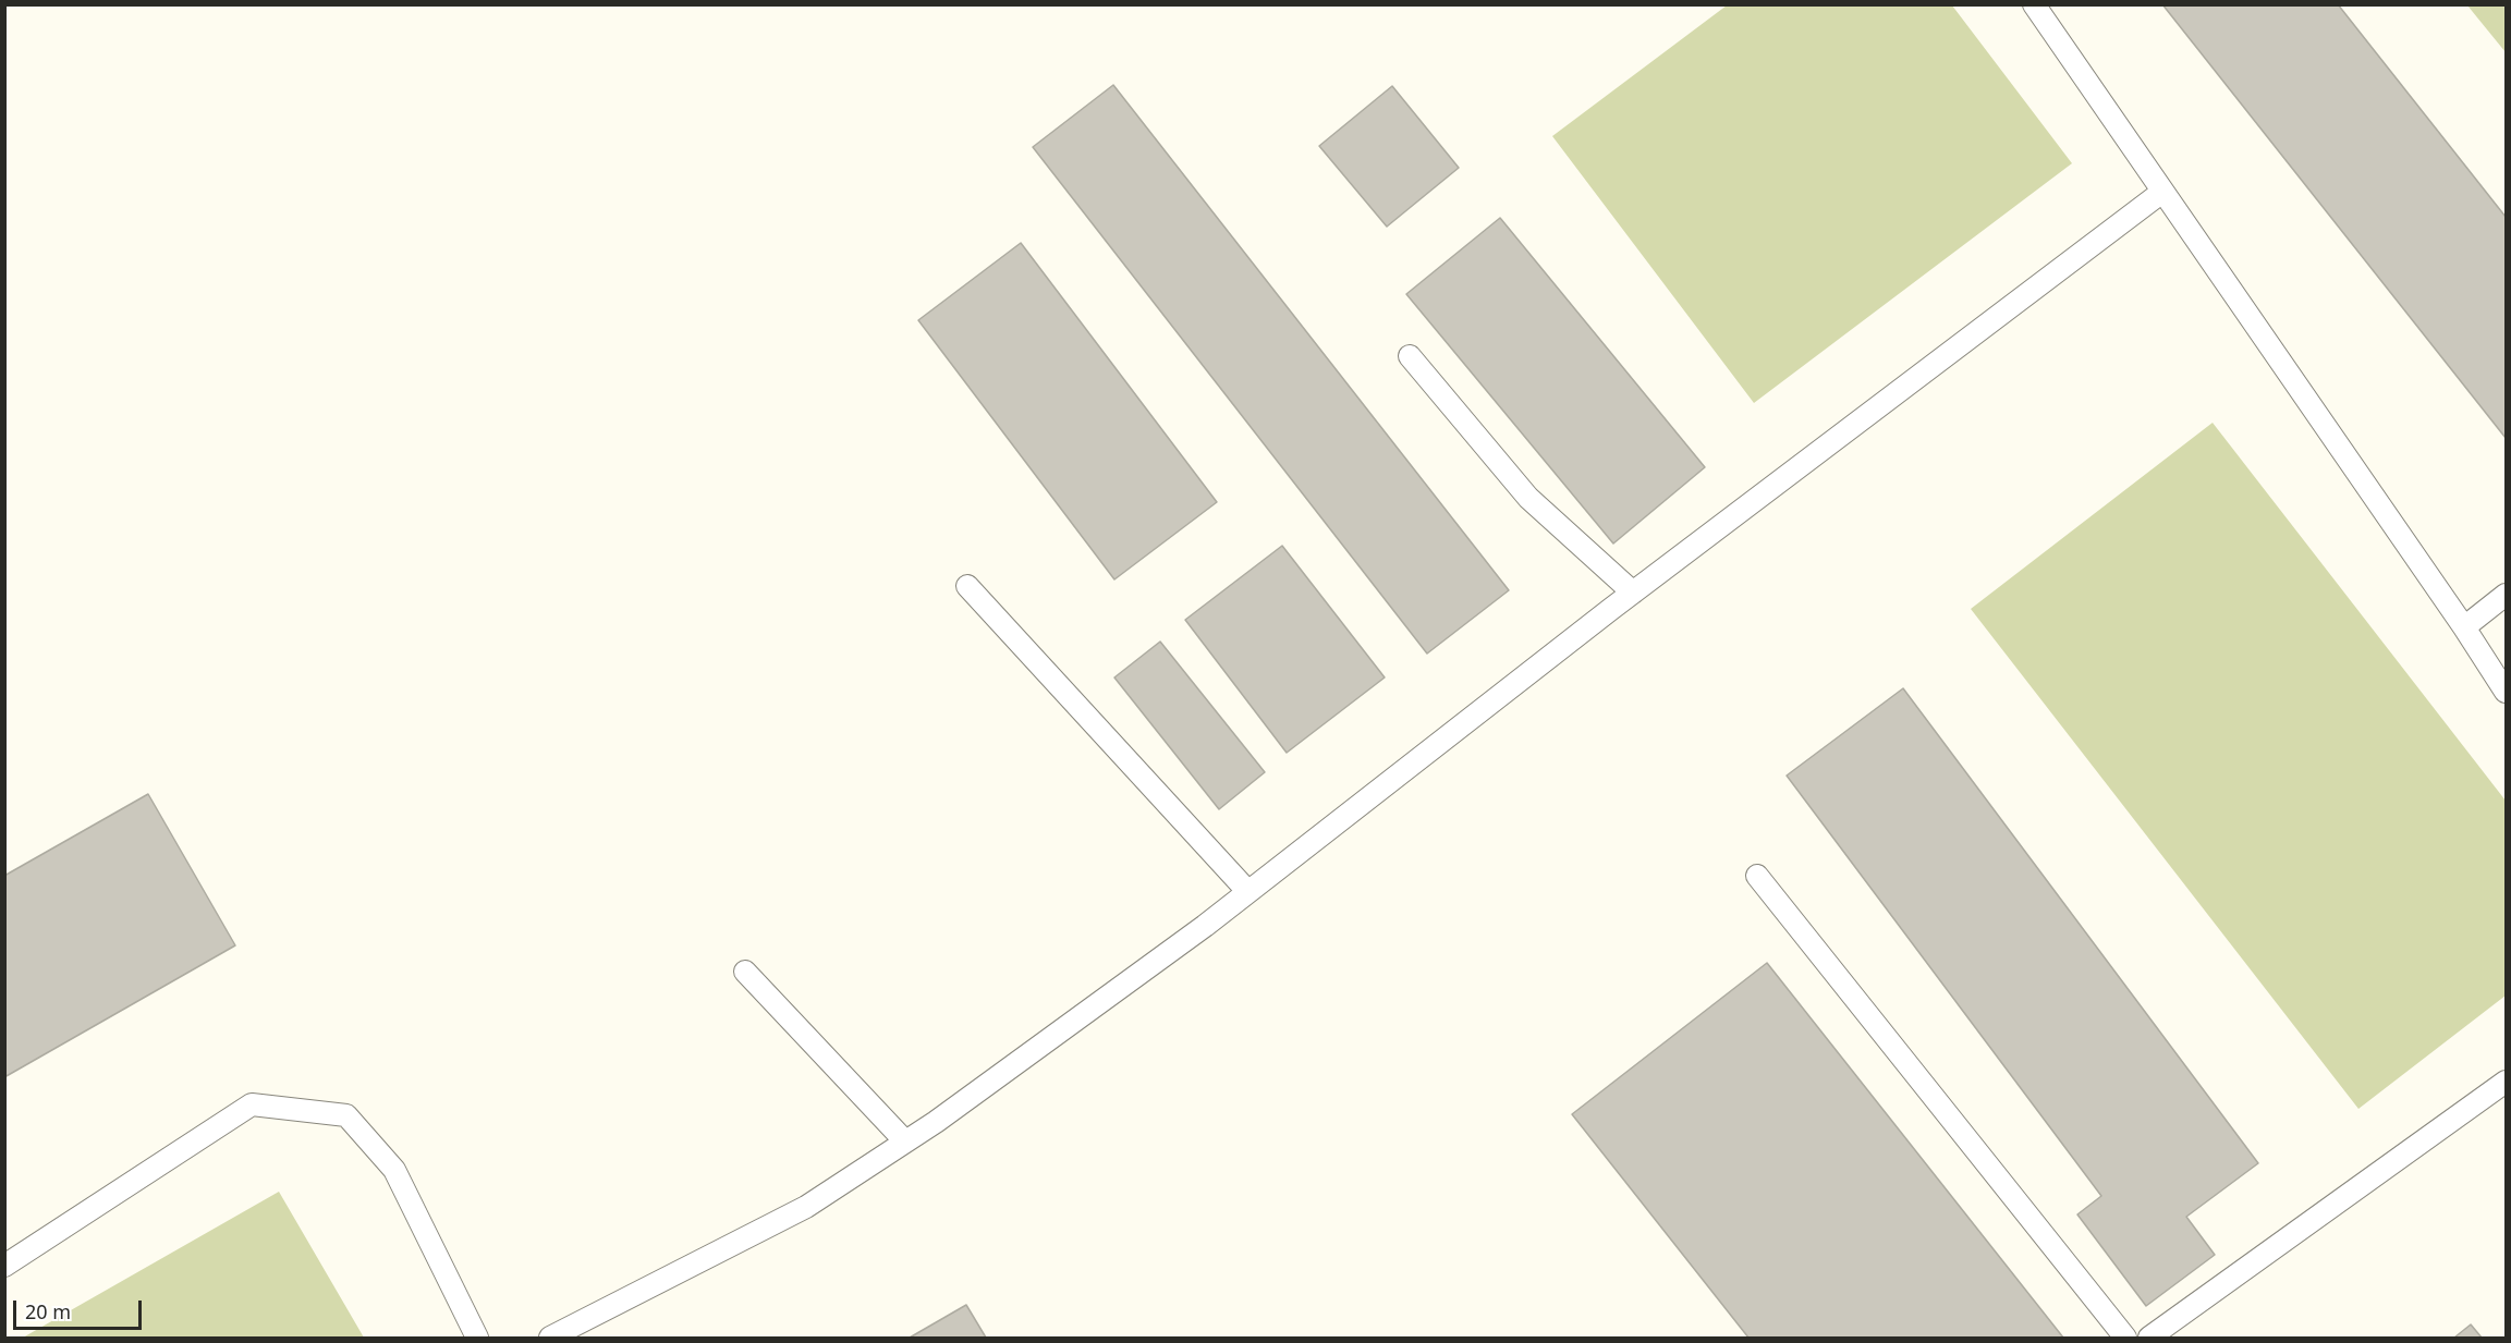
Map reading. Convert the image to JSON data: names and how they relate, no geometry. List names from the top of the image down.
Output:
{
  "scale_bar": "20 m"
}
